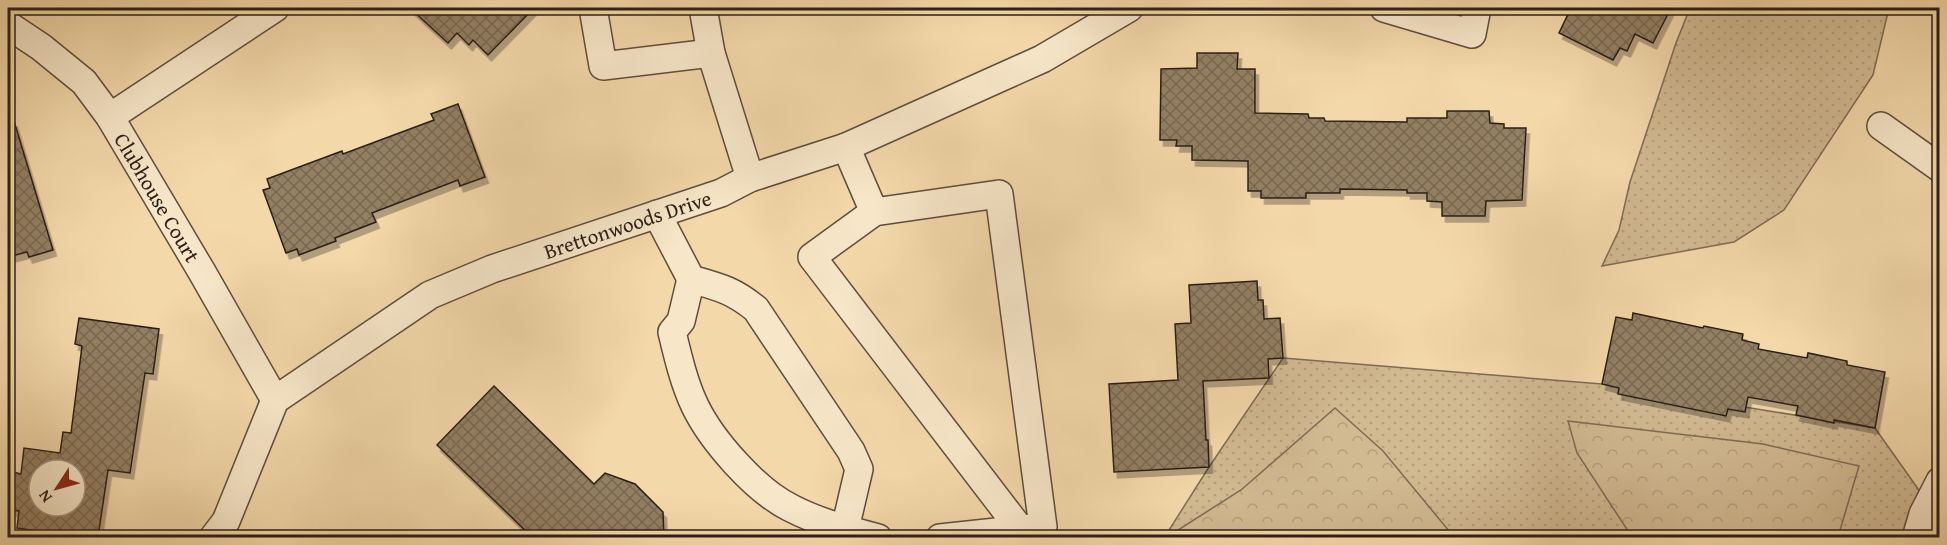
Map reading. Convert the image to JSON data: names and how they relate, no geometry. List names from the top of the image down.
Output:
{
  "streets": {
    "street": ["Clubhouse Court", "Brettonwoods Drive"]
  },
  "crossings": [
    ["Clubhouse Court", "Brettonwoods Drive"]
  ],
  "north": "bottom left"
}
